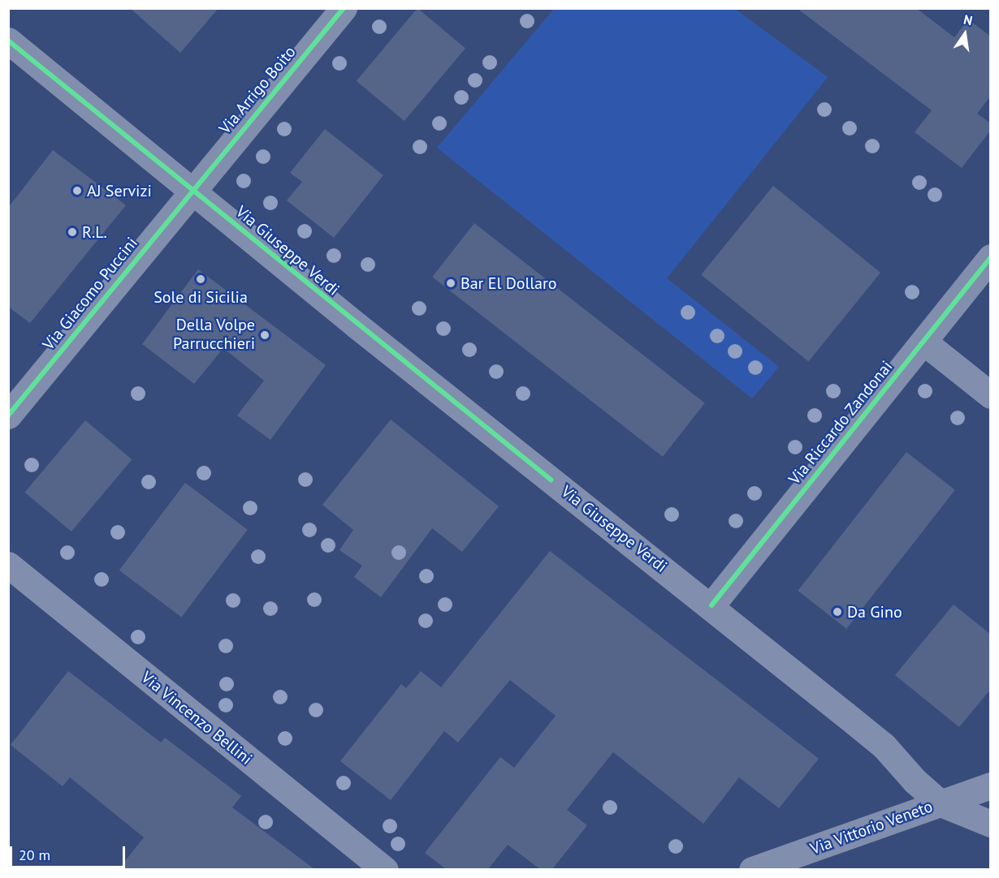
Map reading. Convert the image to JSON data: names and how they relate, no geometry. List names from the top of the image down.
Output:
{
  "streets": {
    "street": [
      "Via Arrigo Boito",
      "Via Giuseppe Verdi",
      "Via Giacomo Puccini",
      "Via Riccardo Zandonai",
      "Via Vincenzo Bellini",
      "Via Vittorio Veneto"
    ]
  },
  "crossings": [
    ["Via Arrigo Boito", "Via Giuseppe Verdi"],
    ["Via Arrigo Boito", "Via Giacomo Puccini"],
    ["Via Giuseppe Verdi", "Via Giacomo Puccini"],
    ["Via Giuseppe Verdi", "Via Riccardo Zandonai"],
    ["Via Giuseppe Verdi", "Via Vittorio Veneto"]
  ],
  "places": [
    "AJ Servizi",
    "R.L.",
    "Sole di Sicilia",
    "Bar El Dollaro",
    "Della Volpe Parrucchieri",
    "Da Gino"
  ],
  "scale_bar": "20 m",
  "north": "top"
}
